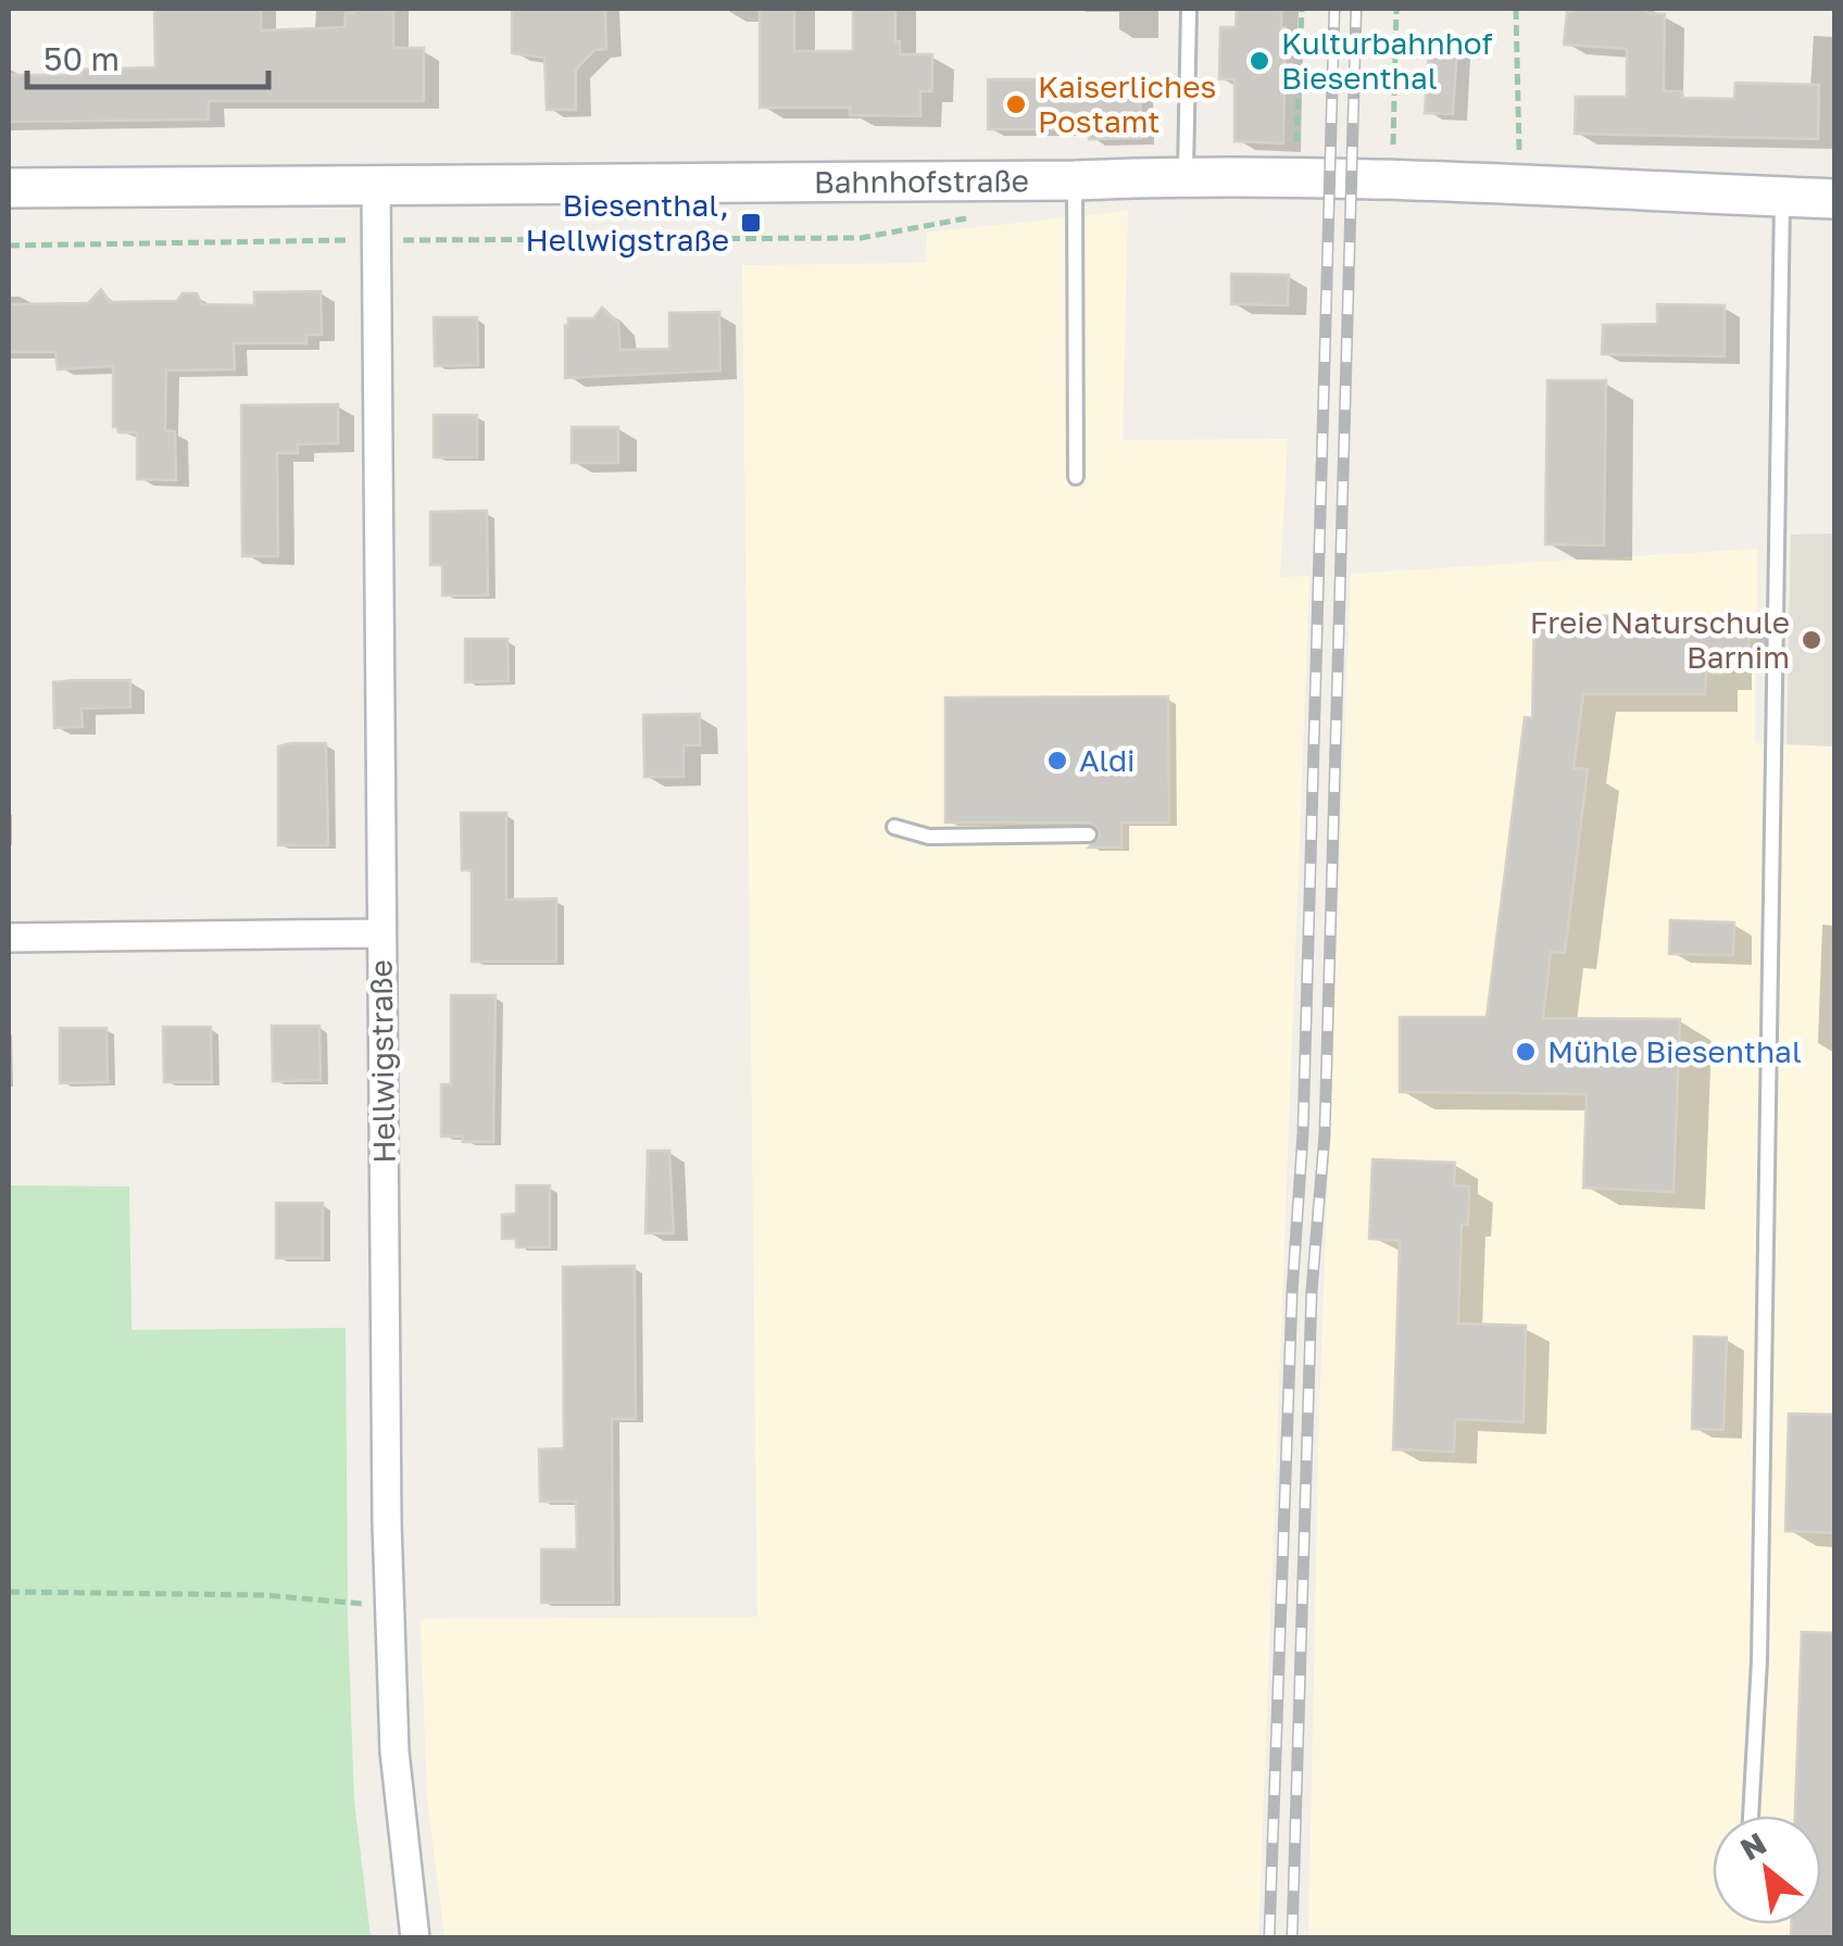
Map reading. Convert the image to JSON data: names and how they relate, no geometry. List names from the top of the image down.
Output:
{
  "streets": {
    "main road": ["Bahnhofstraße"],
    "street": ["Hellwigstraße"]
  },
  "crossings": [
    ["Bahnhofstraße", "Hellwigstraße"]
  ],
  "places": {
    "other": [
      "Kulturbahnhof Biesenthal",
      "Kaiserliches Postamt",
      "Freie Naturschule Barnim",
      "Aldi",
      "Mühle Biesenthal"
    ],
    "transit": ["Biesenthal, Hellwigstraße"]
  },
  "scale_bar": "50 m",
  "north": "top left"
}
